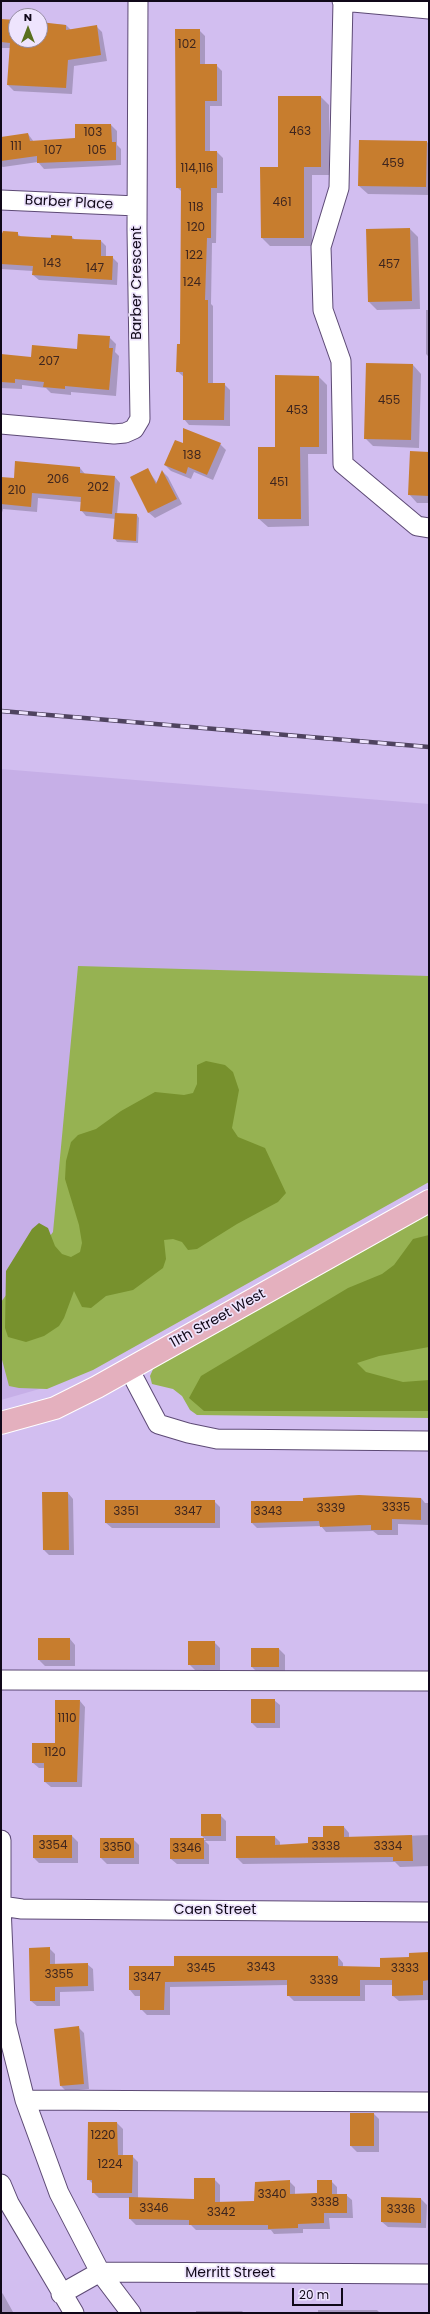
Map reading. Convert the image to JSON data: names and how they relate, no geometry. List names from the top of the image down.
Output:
{
  "streets": {
    "main road": ["11th Street West"],
    "street": [
      "Barber Place",
      "Barber Crescent",
      "Caen Street",
      "Merritt Street"
    ]
  },
  "crossings": [
    ["Barber Place", "Barber Crescent"]
  ],
  "house_numbers": [
    "102",
    "463",
    "103",
    "111",
    "107",
    "105",
    "459",
    "114,116",
    "461",
    "118",
    "120",
    "122",
    "143",
    "457",
    "147",
    "124",
    "207",
    "455",
    "453",
    "138",
    "206",
    "451",
    "202",
    "210",
    "3335",
    "3339",
    "3351",
    "3347",
    "3343",
    "1110",
    "1120",
    "3354",
    "3338",
    "3334",
    "3350",
    "3346",
    "3343",
    "3345",
    "3333",
    "3355",
    "3347",
    "3339",
    "1220",
    "1224",
    "3340",
    "3338",
    "3346",
    "3336",
    "3342"
  ],
  "scale_bar": "20 m",
  "north": "top"
}
